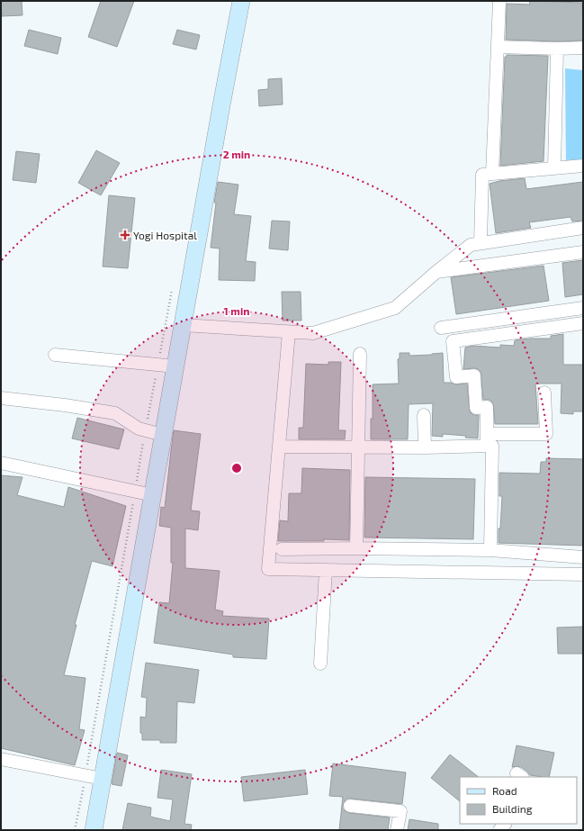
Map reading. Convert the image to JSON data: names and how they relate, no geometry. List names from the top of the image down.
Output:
{
  "places": {
    "health": ["Yogi Hospital"]
  },
  "legend": ["Road", "Building"],
  "rings": ["2 min", "1 min"]
}
